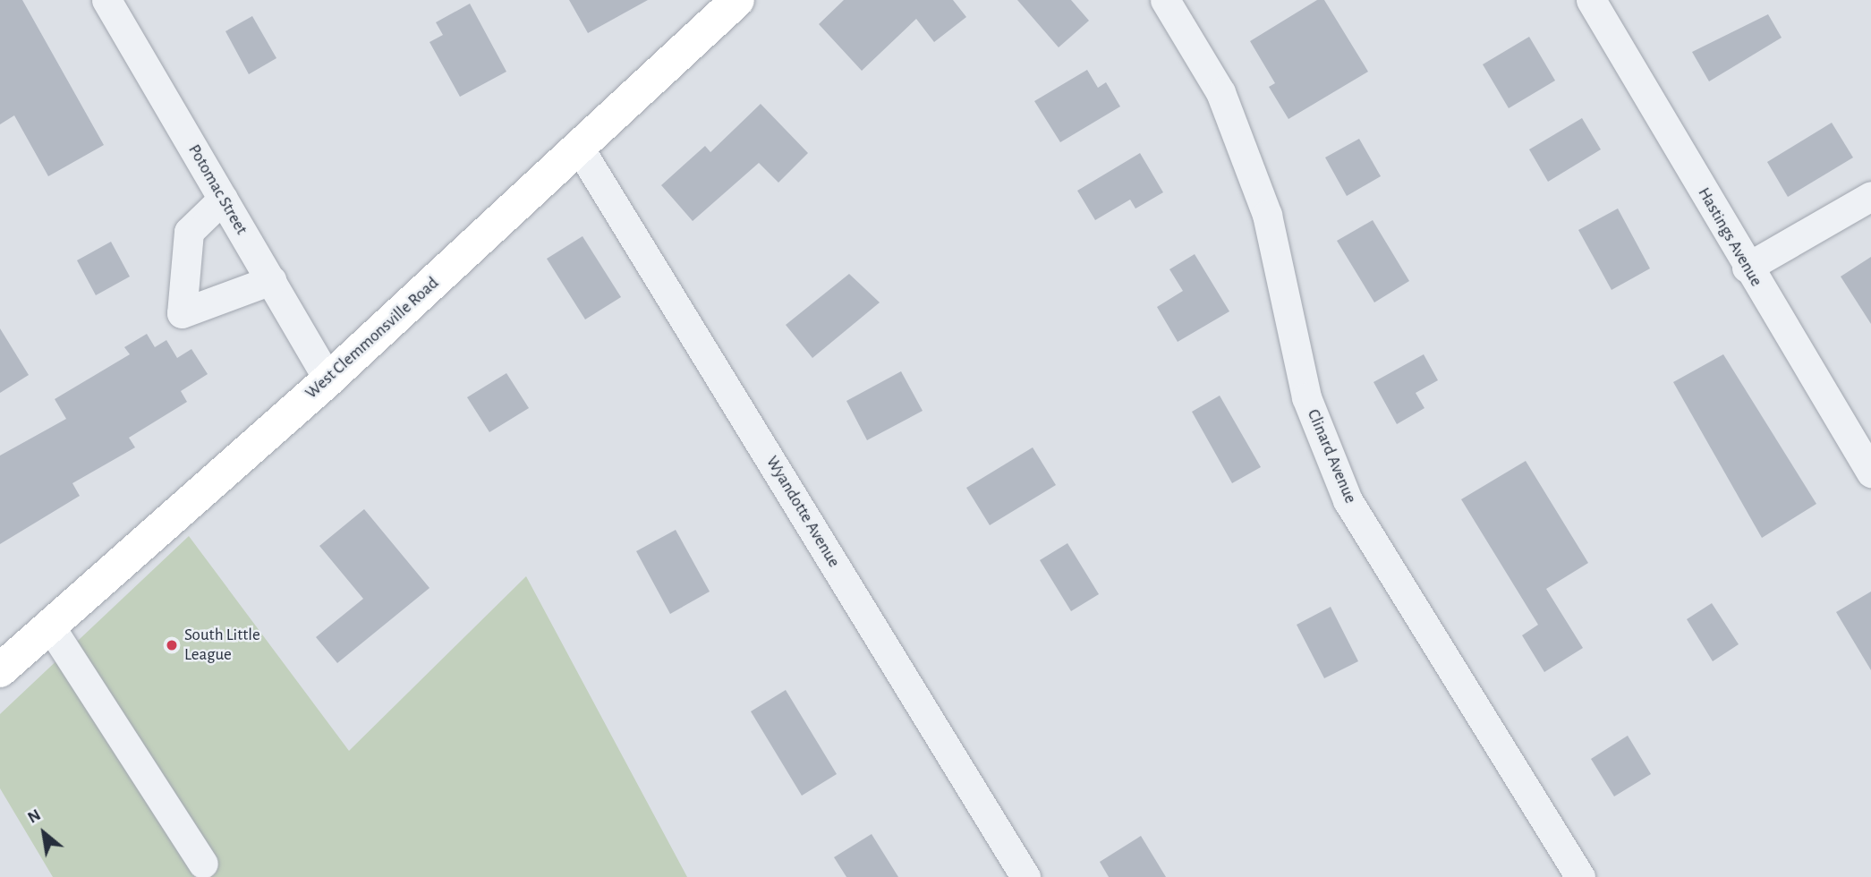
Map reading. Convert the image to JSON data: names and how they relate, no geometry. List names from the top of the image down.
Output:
{
  "streets": {
    "main road": ["West Clemmonsville Road"],
    "street": [
      "Potomac Street",
      "Hastings Avenue",
      "Clinard Avenue",
      "Wyandotte Avenue"
    ]
  },
  "crossings": [
    ["Potomac Street", "West Clemmonsville Road"],
    ["West Clemmonsville Road", "Wyandotte Avenue"]
  ],
  "places": ["South Little League"],
  "north": "top left"
}
